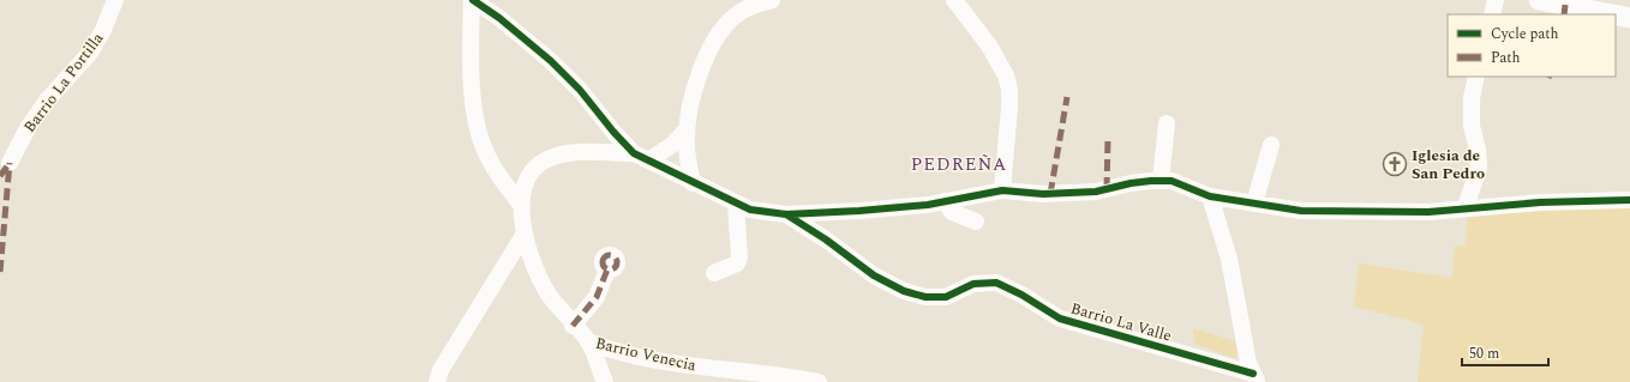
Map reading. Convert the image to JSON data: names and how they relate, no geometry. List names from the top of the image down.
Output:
{
  "streets": {
    "street": ["Barrio La Portilla", "Barrio La Valle", "Barrio Venecia"]
  },
  "districts": ["PEDREÑA"],
  "places": {
    "church": ["Iglesia de San Pedro"]
  },
  "legend": ["Cycle path", "Path"],
  "scale_bar": "50 m"
}
